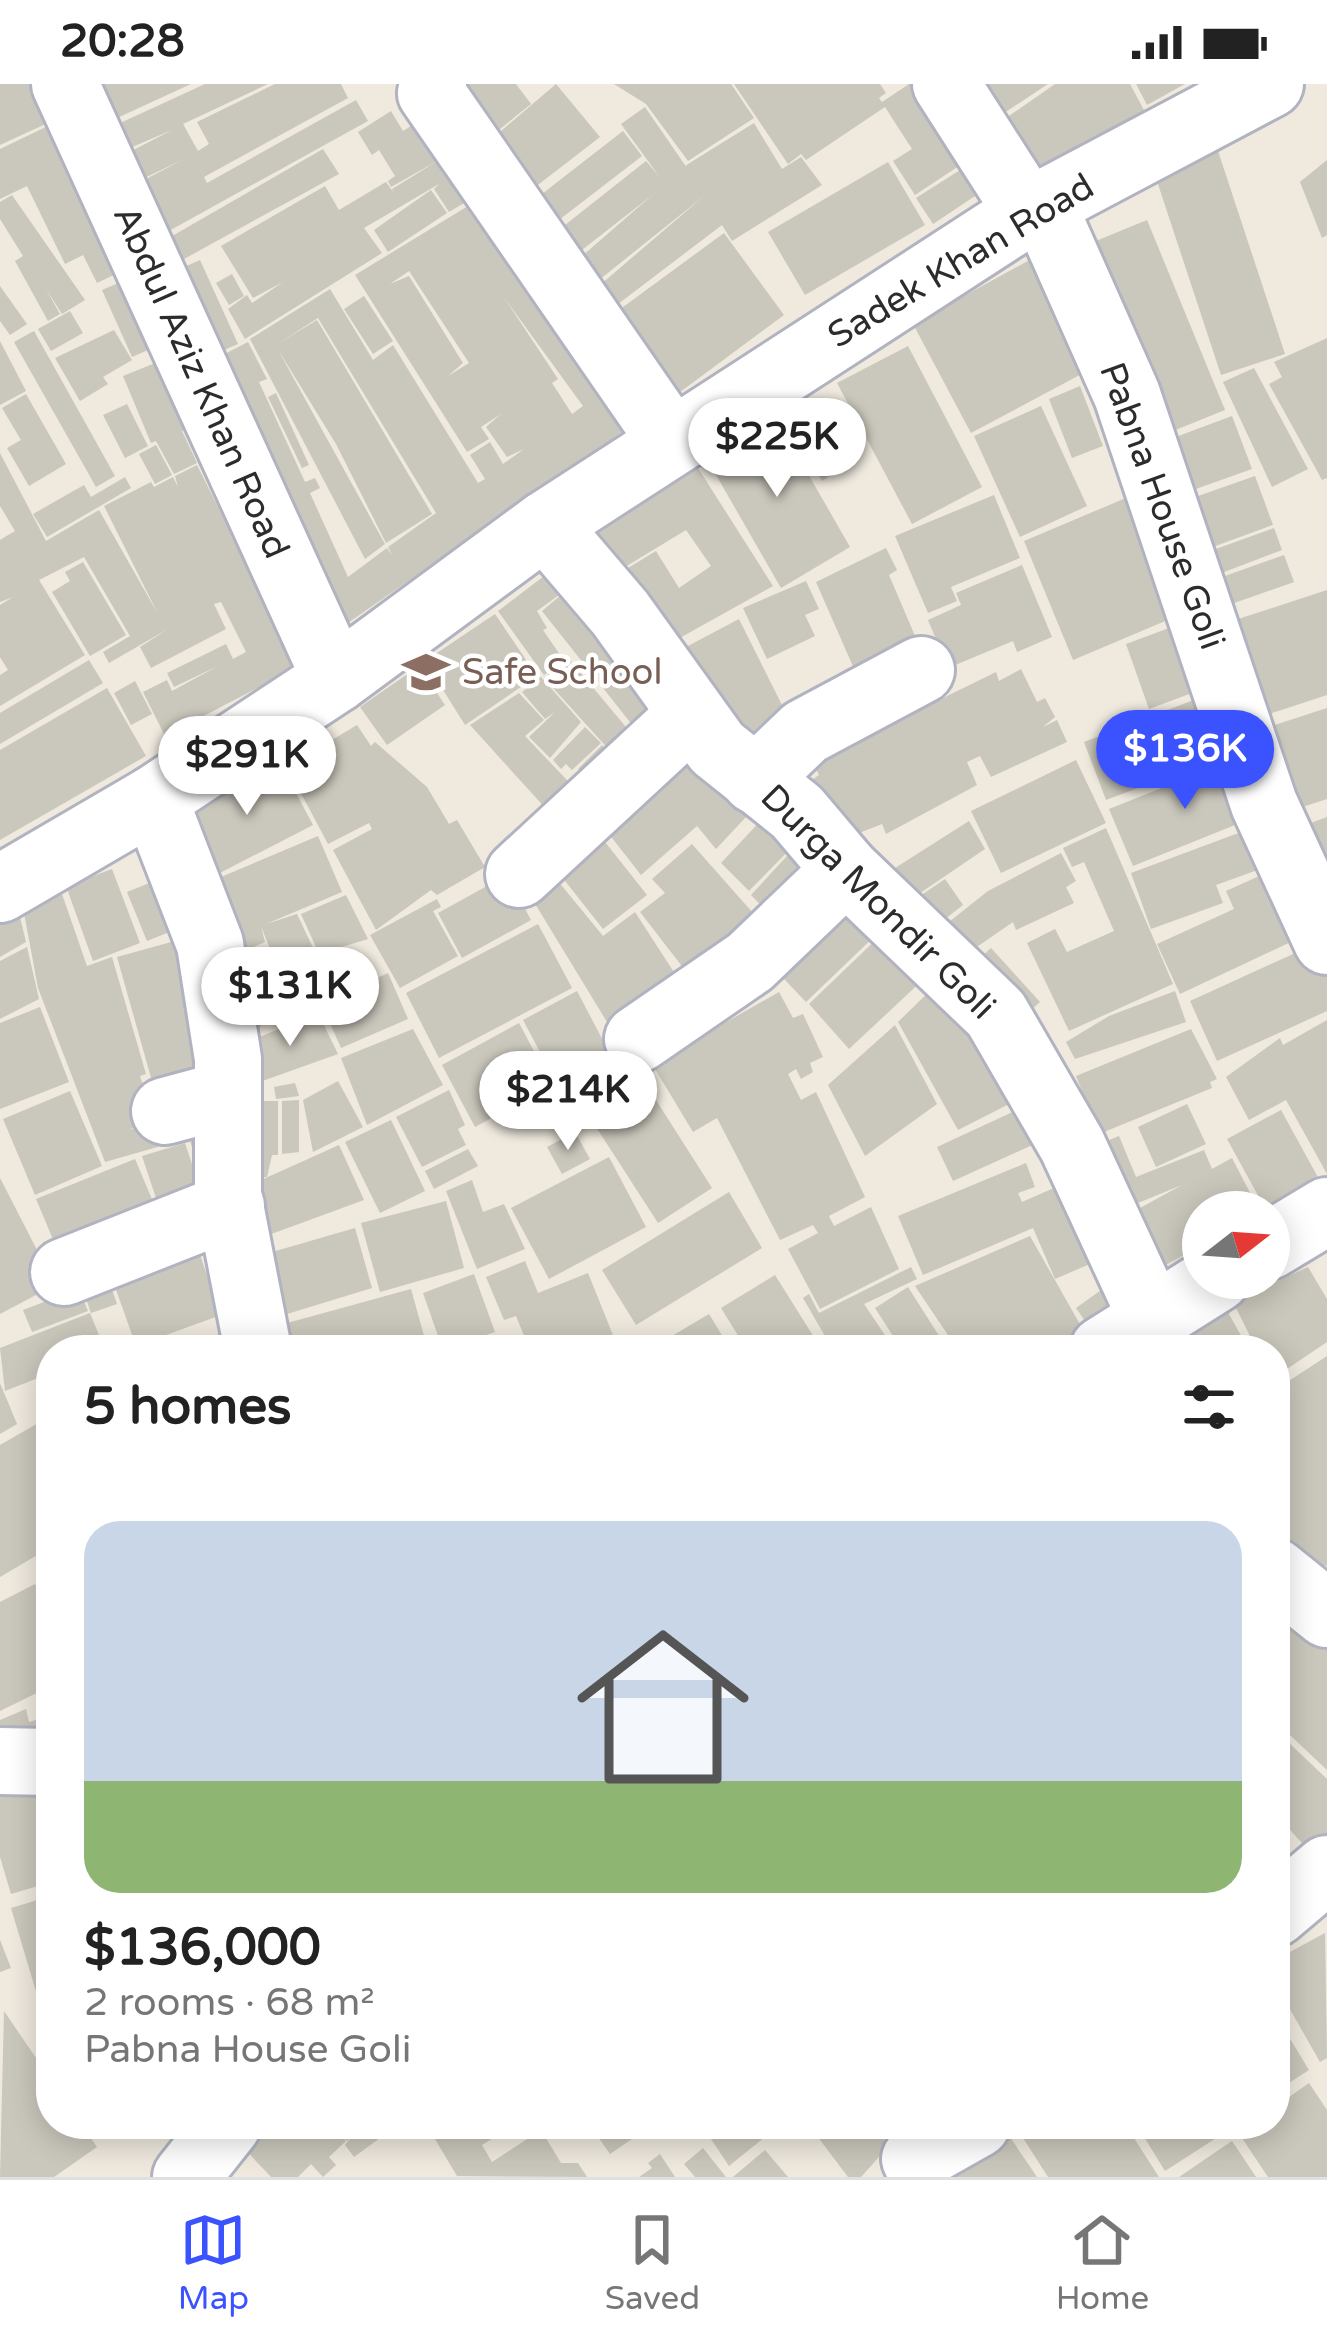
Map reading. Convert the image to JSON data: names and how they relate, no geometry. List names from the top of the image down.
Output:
{
  "streets": {
    "street": [
      "Sadek Khan Road",
      "Abdul Aziz Khan Road",
      "Pabna House Goli",
      "Durga Mondir Goli"
    ]
  },
  "crossings": [
    ["Sadek Khan Road", "Abdul Aziz Khan Road"],
    ["Sadek Khan Road", "Pabna House Goli"],
    ["Sadek Khan Road", "Durga Mondir Goli"]
  ],
  "places": {
    "school or university": ["Safe School"]
  },
  "north": "right",
  "page": {
    "status": "20:28",
    "price": [
      "$225K",
      "$136K",
      "$291K",
      "$131K",
      "$214K"
    ],
    "heading": "5 homes",
    "list": [
      {
        "name": "$136,000",
        "note": "2 rooms · 68 m² · Pabna House Goli"
      }
    ],
    "tabs": ["Map", "Saved", "Home"]
  }
}
